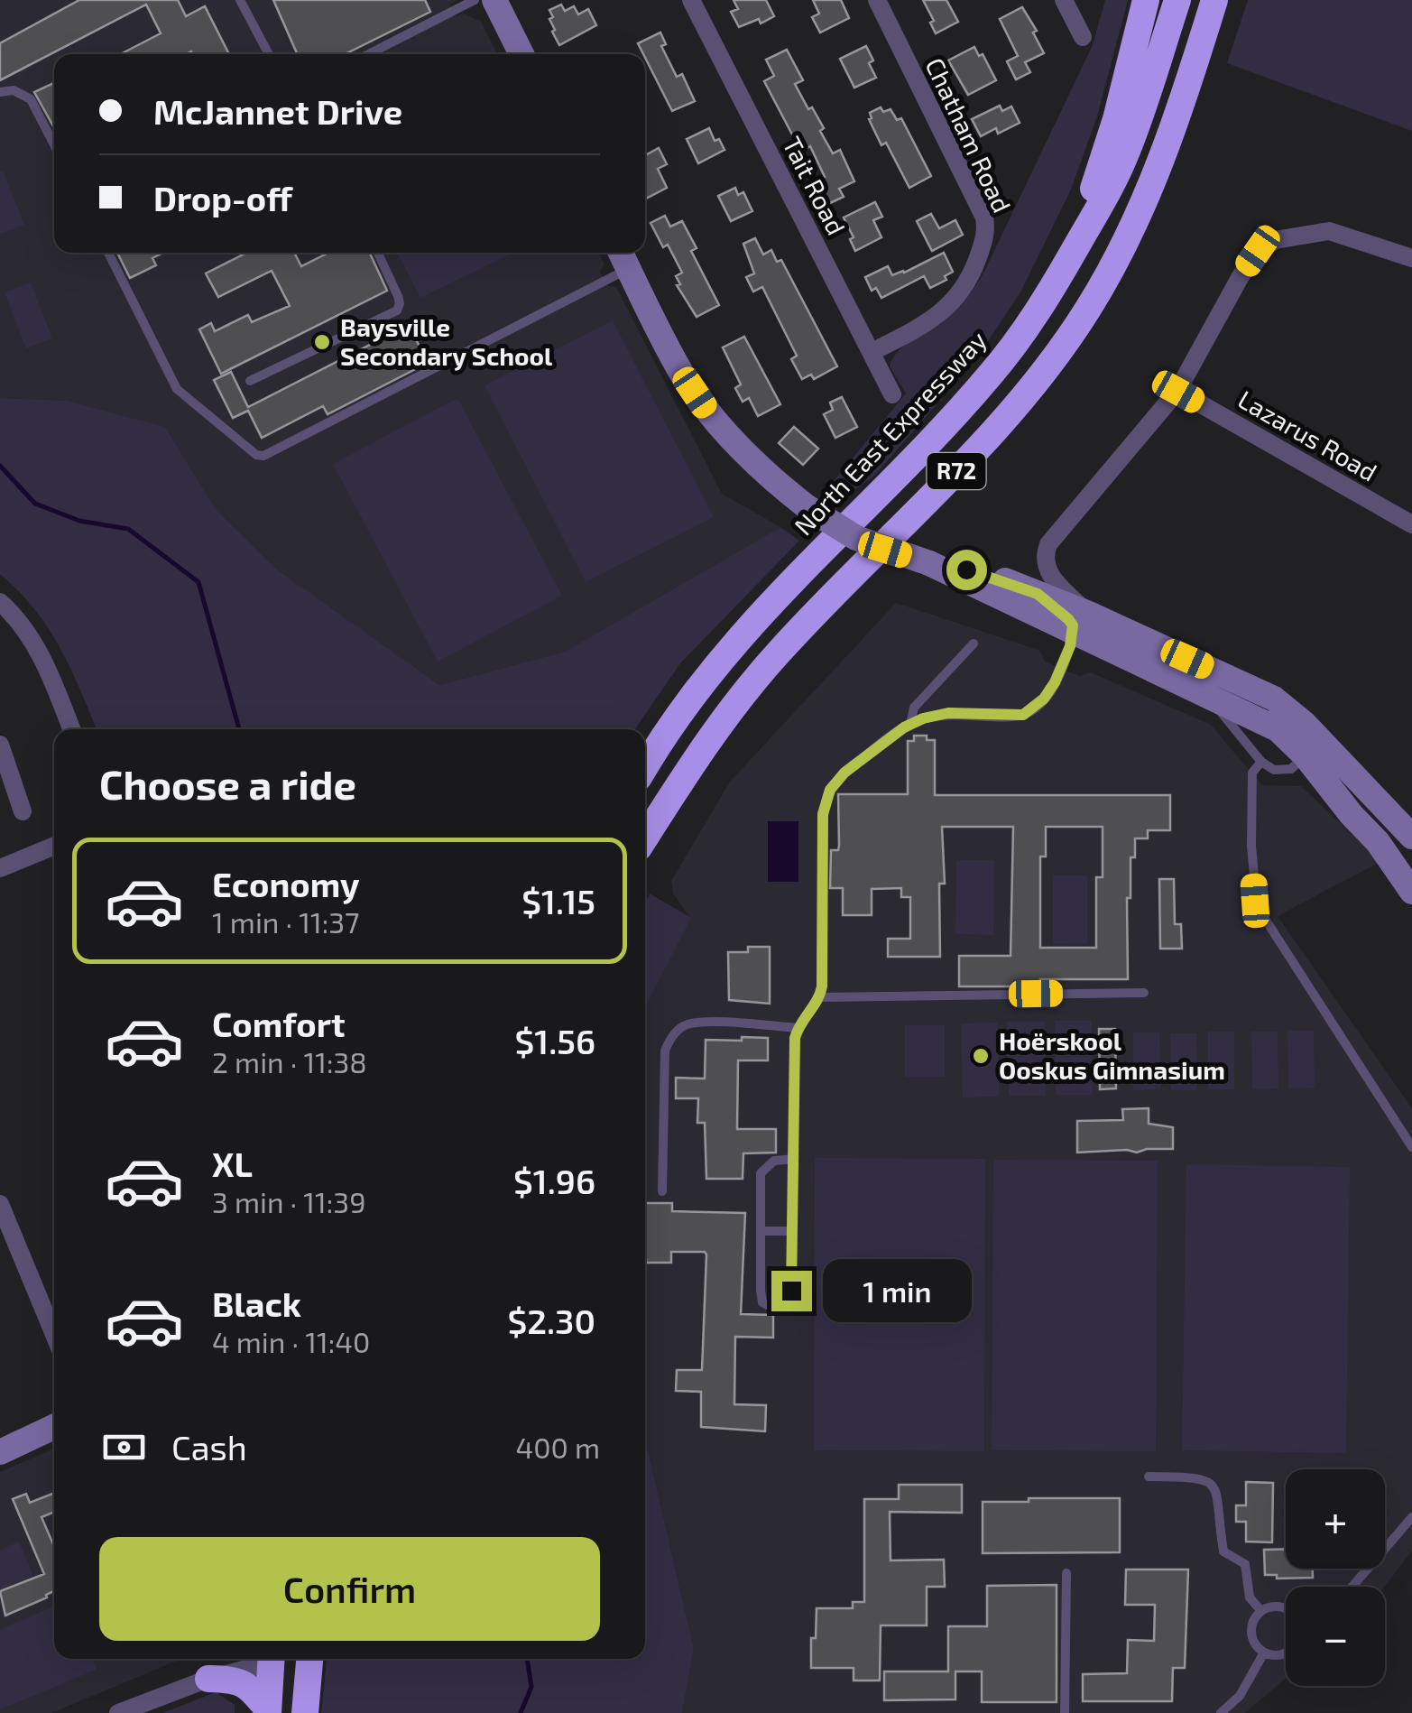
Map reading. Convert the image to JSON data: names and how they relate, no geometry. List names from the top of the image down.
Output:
{
  "streets": {
    "highway": ["North East Expressway", "R72"],
    "street": ["Chatham Road", "Tait Road", "Lazarus Road"]
  },
  "crossings": [
    ["Chatham Road", "Tait Road"]
  ],
  "places": ["Baysville Secondary School", "Hoërskool Ooskus Gimnasium"],
  "page": {
    "banner": ["McJannet Drive", "Drop-off"],
    "heading": "Choose a ride",
    "list": [
      {
        "name": "Economy",
        "note": "1 min · 11:37",
        "value": "$1.15"
      },
      {
        "name": "Comfort",
        "note": "2 min · 11:38",
        "value": "$1.56"
      },
      {
        "name": "XL",
        "note": "3 min · 11:39",
        "value": "$1.96"
      },
      {
        "name": "Black",
        "note": "4 min · 11:40",
        "value": "$2.30"
      }
    ],
    "bubble": "1 min",
    "pay": ["Cash", "400 m"],
    "map_buttons": ["+", "−"],
    "buttons": "Confirm"
  }
}
